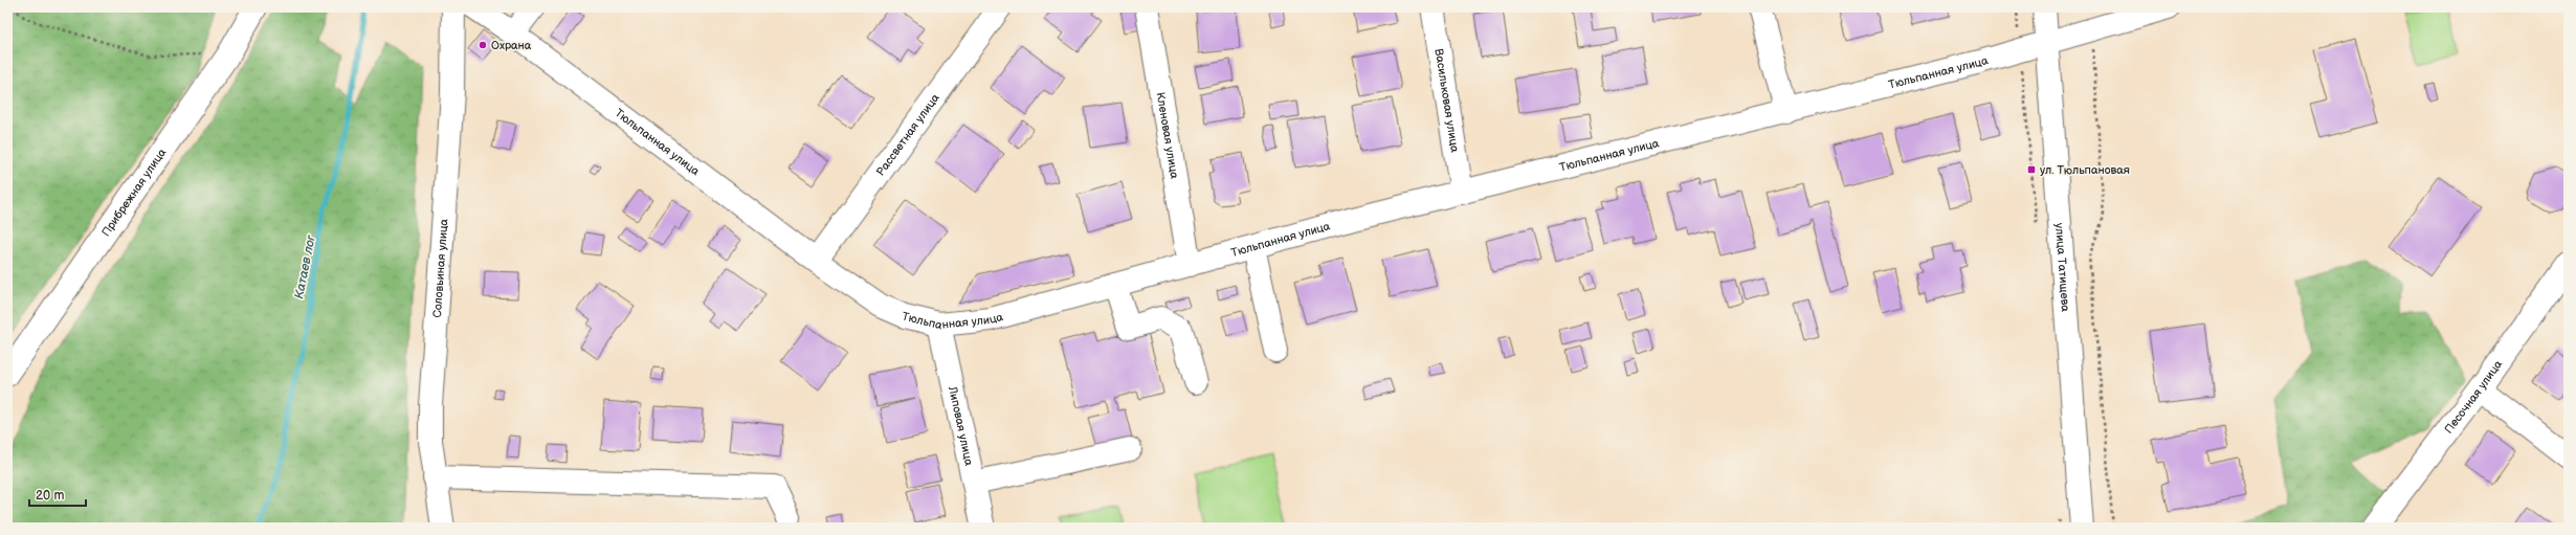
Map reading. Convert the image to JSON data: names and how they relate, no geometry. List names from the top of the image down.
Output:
{
  "streets": {
    "street": [
      "Тюльпанная улица",
      "Васильковая улица",
      "Рассветная улица",
      "Кленовая улица",
      "Прибрежная улица",
      "Соловьиная улица",
      "улица Татищева",
      "Песочная улица",
      "Липовая улица"
    ]
  },
  "crossings": [
    ["Тюльпанная улица", "Васильковая улица"],
    ["Тюльпанная улица", "Рассветная улица"],
    ["Тюльпанная улица", "Кленовая улица"],
    ["Тюльпанная улица", "улица Татищева"],
    ["Тюльпанная улица", "Липовая улица"]
  ],
  "water": ["Катаев лог"],
  "places": {
    "other": ["Охрана"],
    "transit": ["ул. Тюльпановая"]
  },
  "scale_bar": "20 m"
}
